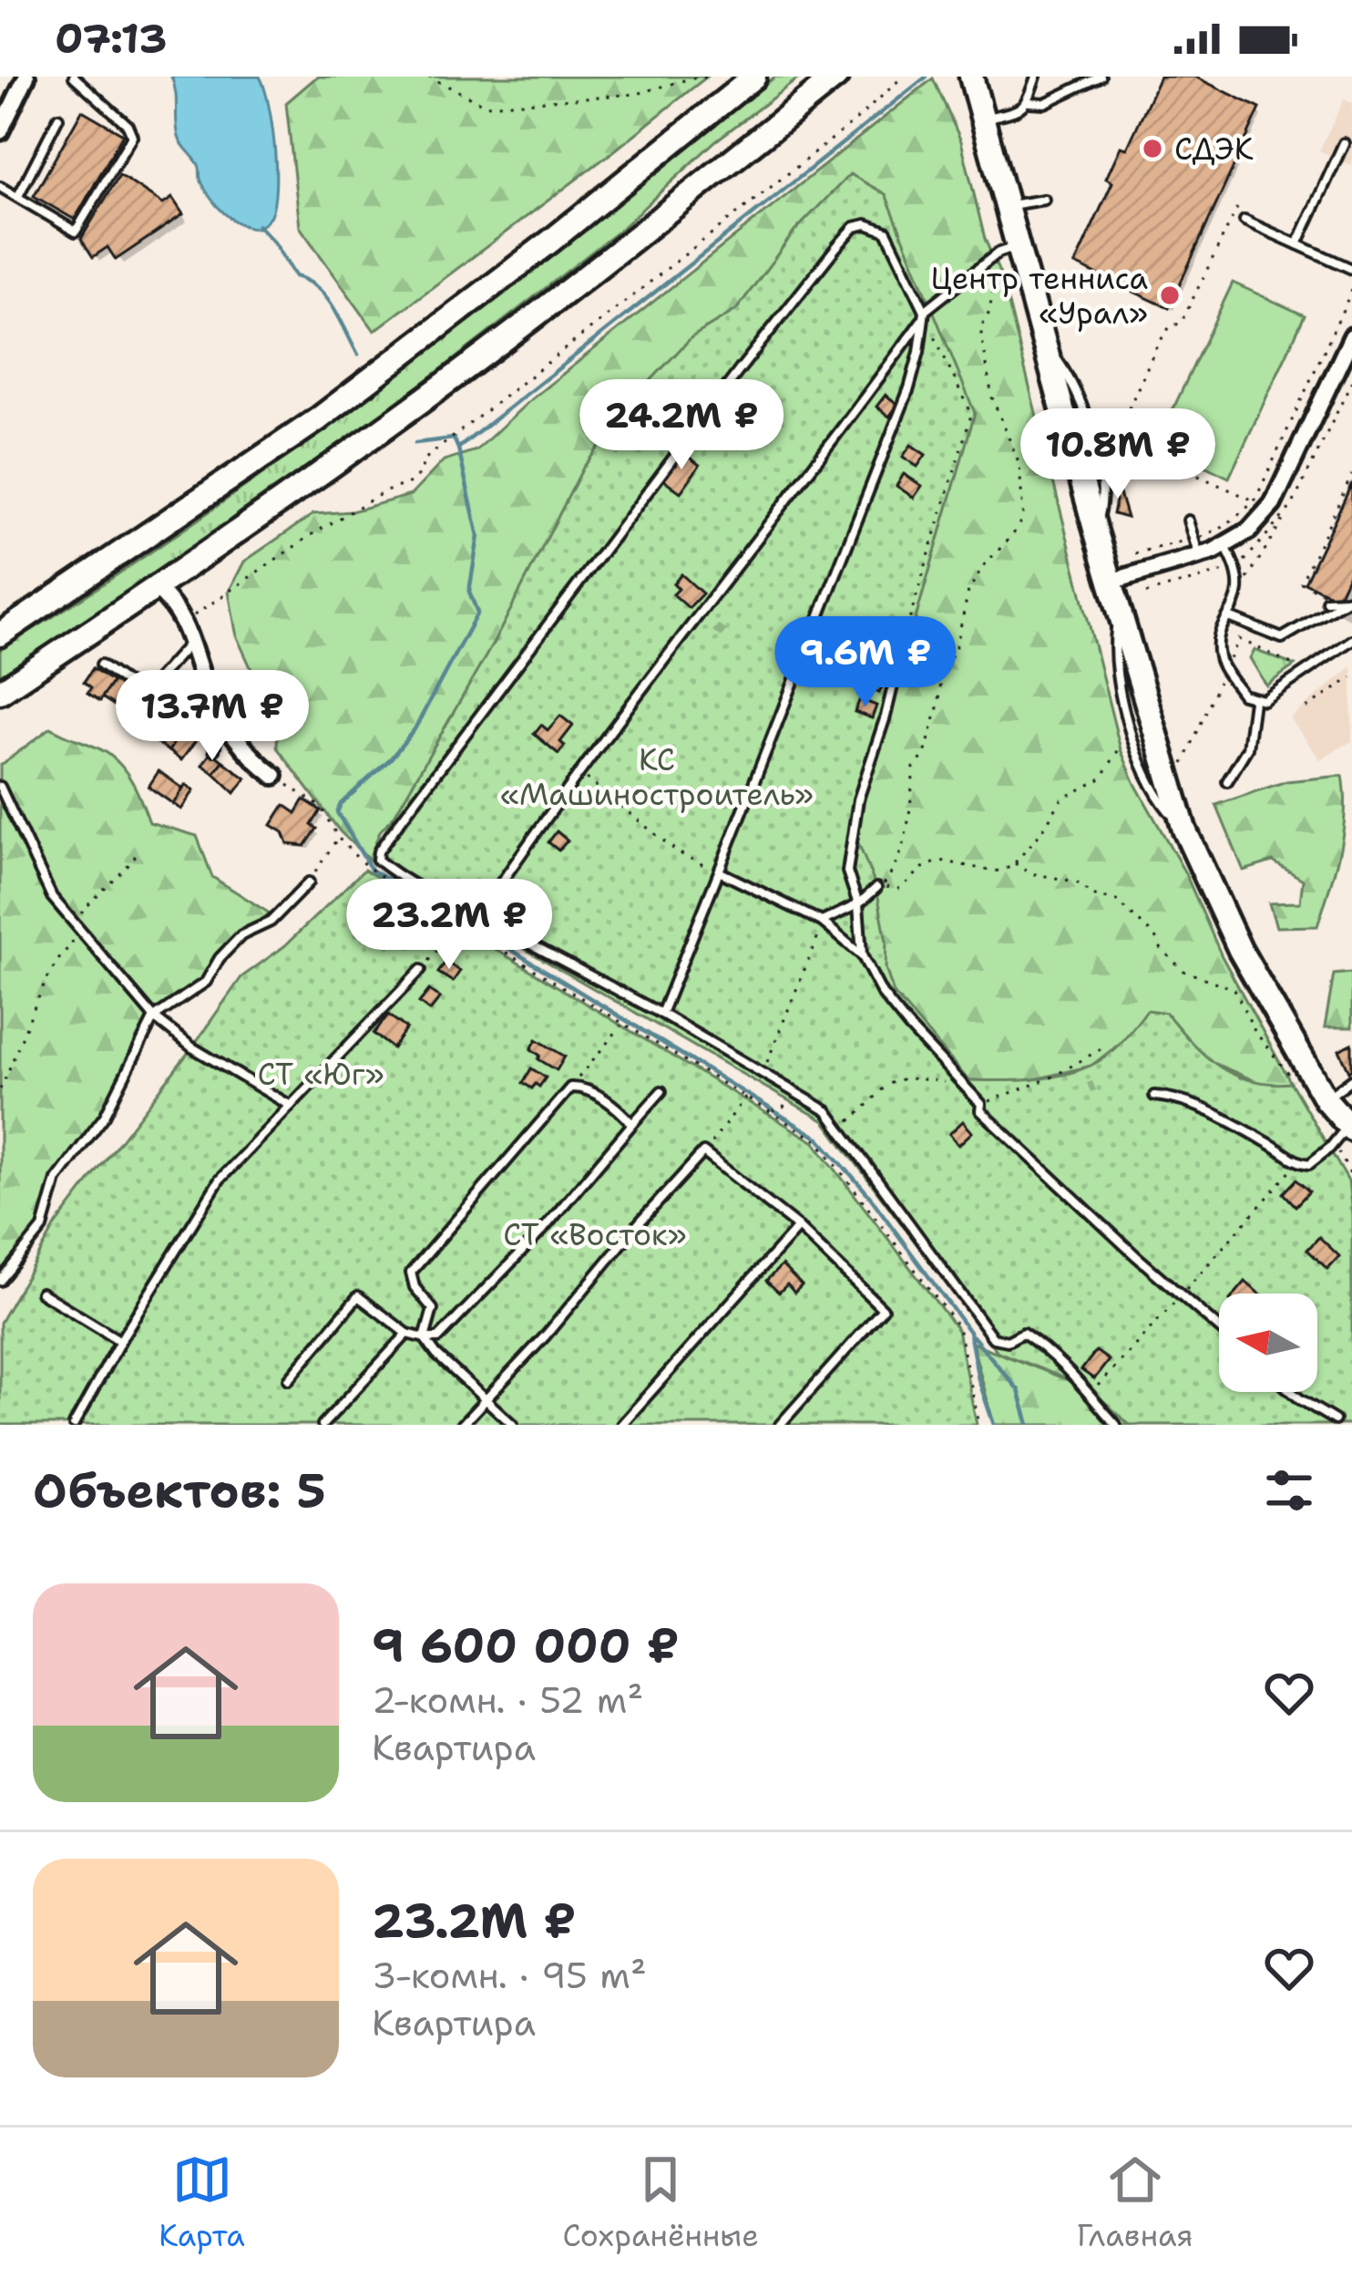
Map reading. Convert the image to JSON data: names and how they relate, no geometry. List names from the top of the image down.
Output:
{
  "parks": ["КС «Машиностроитель»", "СТ «Юг»", "СТ «Восток»"],
  "places": ["СДЭК", "Центр тенниса «Урал»"],
  "north": "left",
  "page": {
    "status": "07:13",
    "price": [
      "24.2M ₽",
      "10.8M ₽",
      "9.6M ₽",
      "13.7M ₽",
      "23.2M ₽"
    ],
    "heading": "Объектов: 5",
    "list": [
      {
        "name": "9 600 000 ₽",
        "note": "2-комн. · 52 m² · Квартира"
      },
      {
        "name": "23.2M ₽",
        "note": "3-комн. · 95 m² · Квартира"
      }
    ],
    "tabs": ["Карта", "Сохранённые", "Главная"]
  }
}
